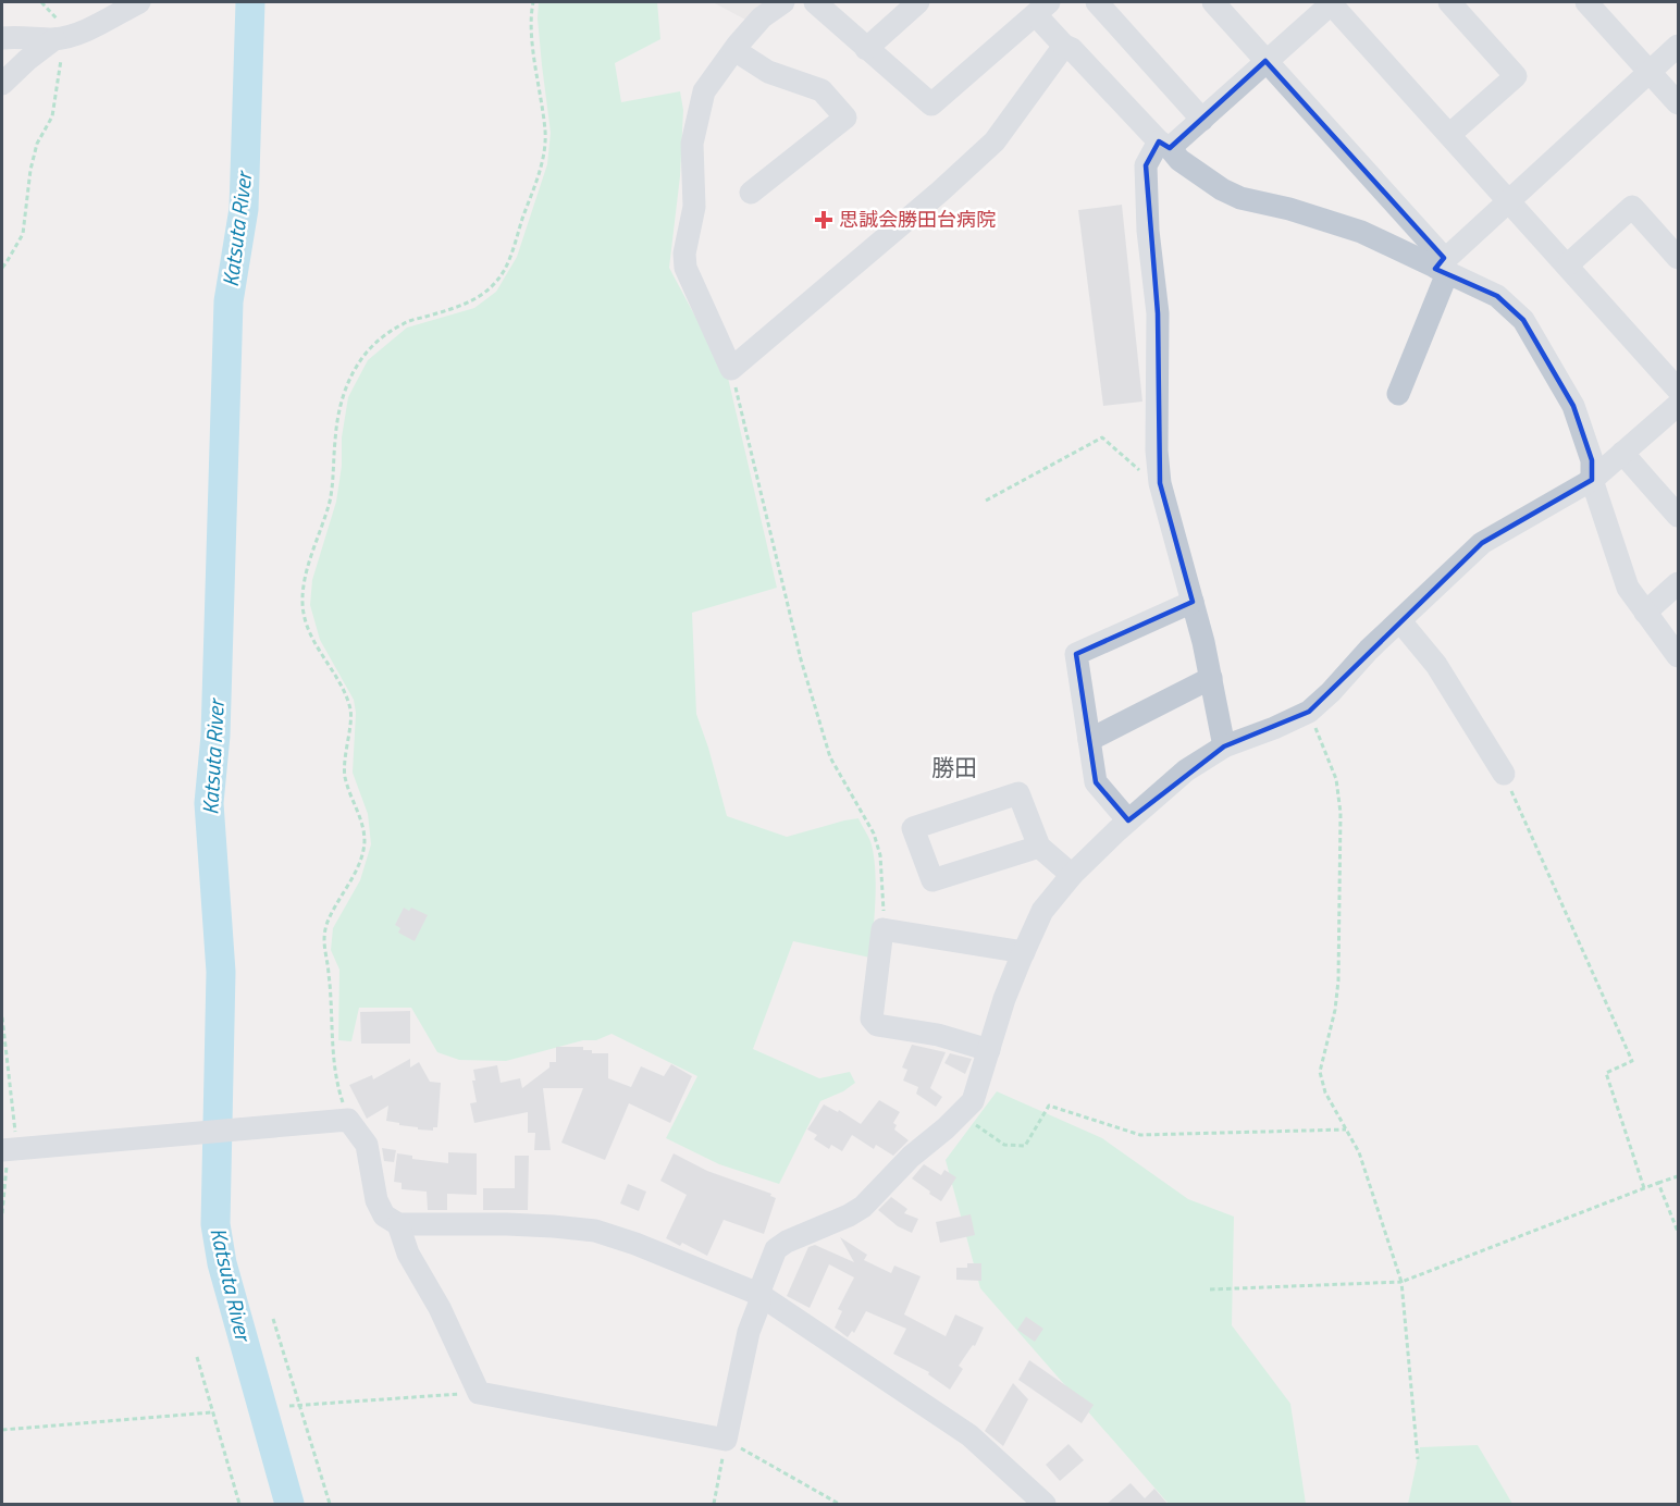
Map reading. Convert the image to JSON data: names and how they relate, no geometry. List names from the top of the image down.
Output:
{
  "districts": ["勝田"],
  "water": ["Katsuta River"],
  "places": {
    "health": ["思誠会勝田台病院"]
  }
}
